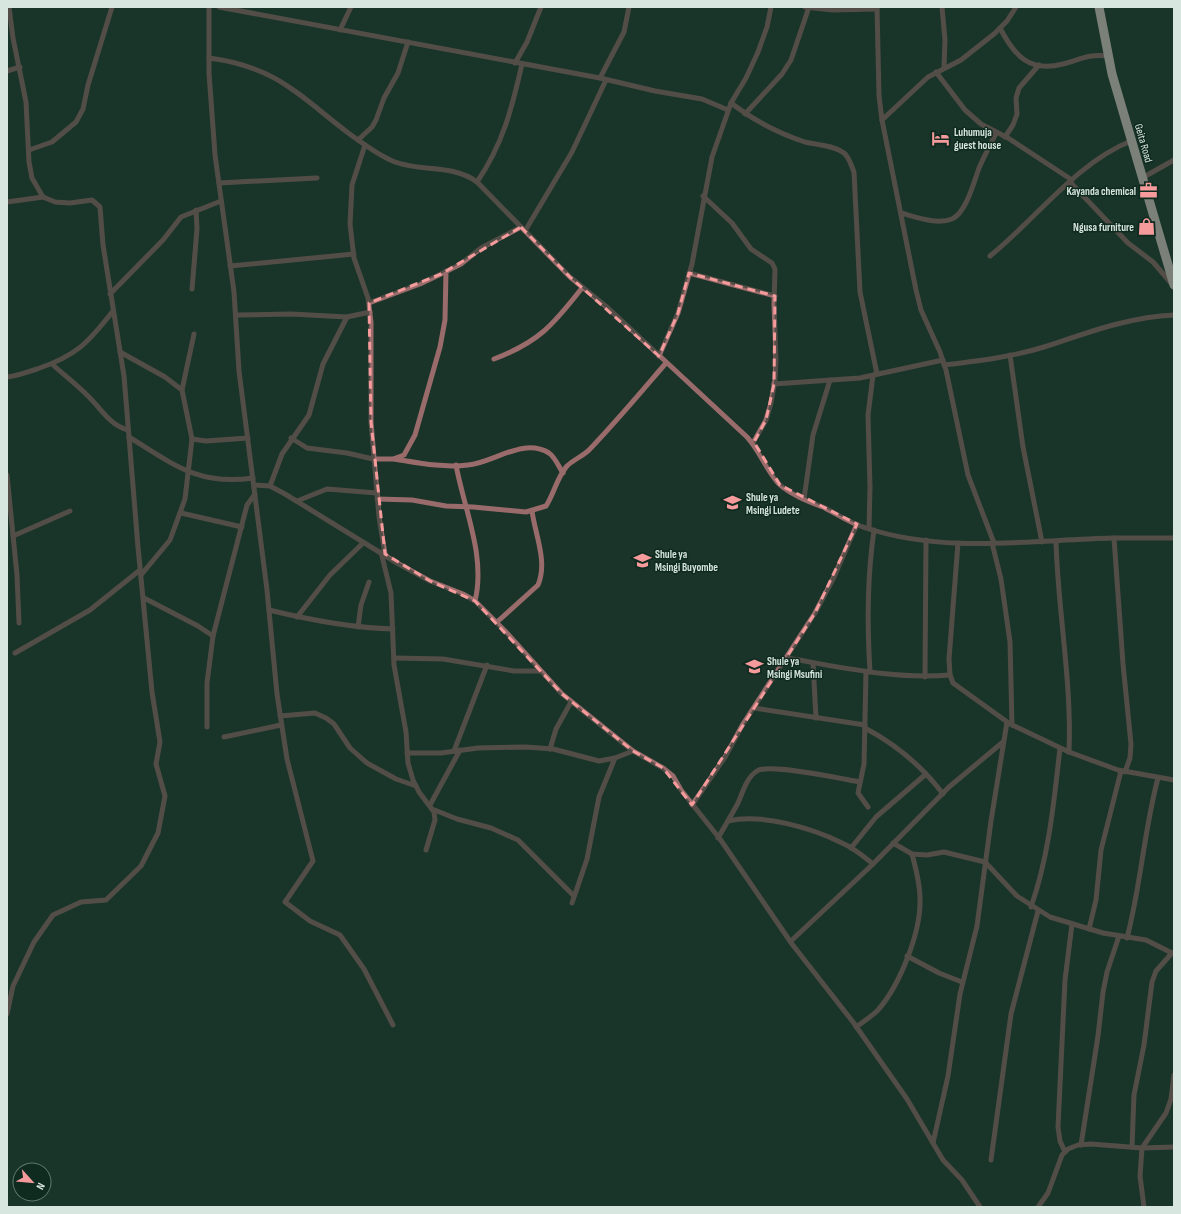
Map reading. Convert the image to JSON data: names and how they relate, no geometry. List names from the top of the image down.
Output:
{
  "streets": {
    "highway": ["Geita Road"]
  },
  "places": {
    "hotel": ["Luhumuja guest house"],
    "office": ["Kayanda chemical"],
    "shop": ["Ngusa furniture"],
    "school or university": ["Shule ya Msingi Ludete", "Shule ya Msingi Buyombe", "Shule ya Msingi Msufini"]
  },
  "north": "bottom right"
}
